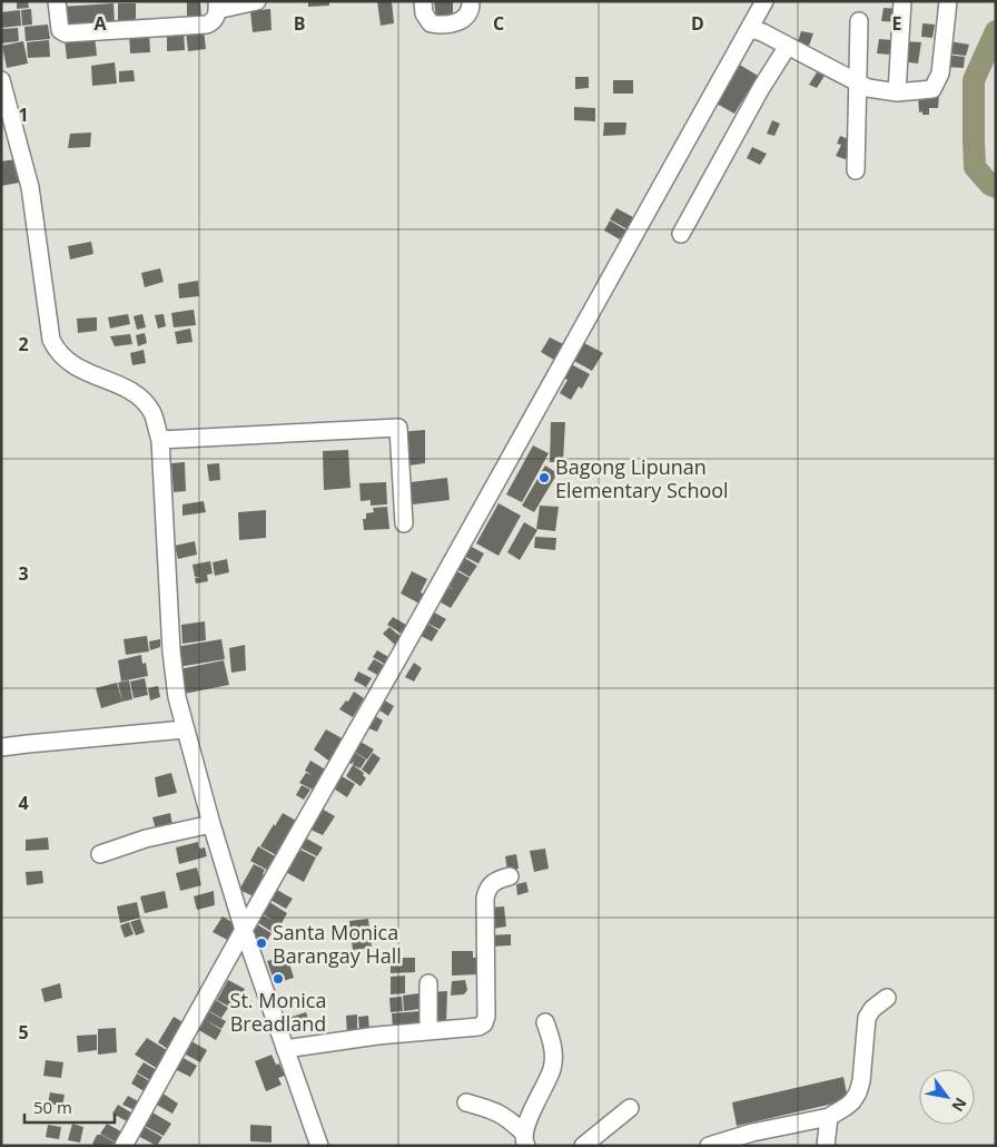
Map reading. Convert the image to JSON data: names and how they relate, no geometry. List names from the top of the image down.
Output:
{
  "places": ["Bagong Lipunan Elementary School", "Santa Monica Barangay Hall", "St. Monica Breadland"],
  "scale_bar": "50 m",
  "north": "bottom right",
  "grid": {
    "columns": [
      "A",
      "B",
      "C",
      "D",
      "E"
    ],
    "rows": [
      "1",
      "2",
      "3",
      "4",
      "5"
    ]
  }
}
